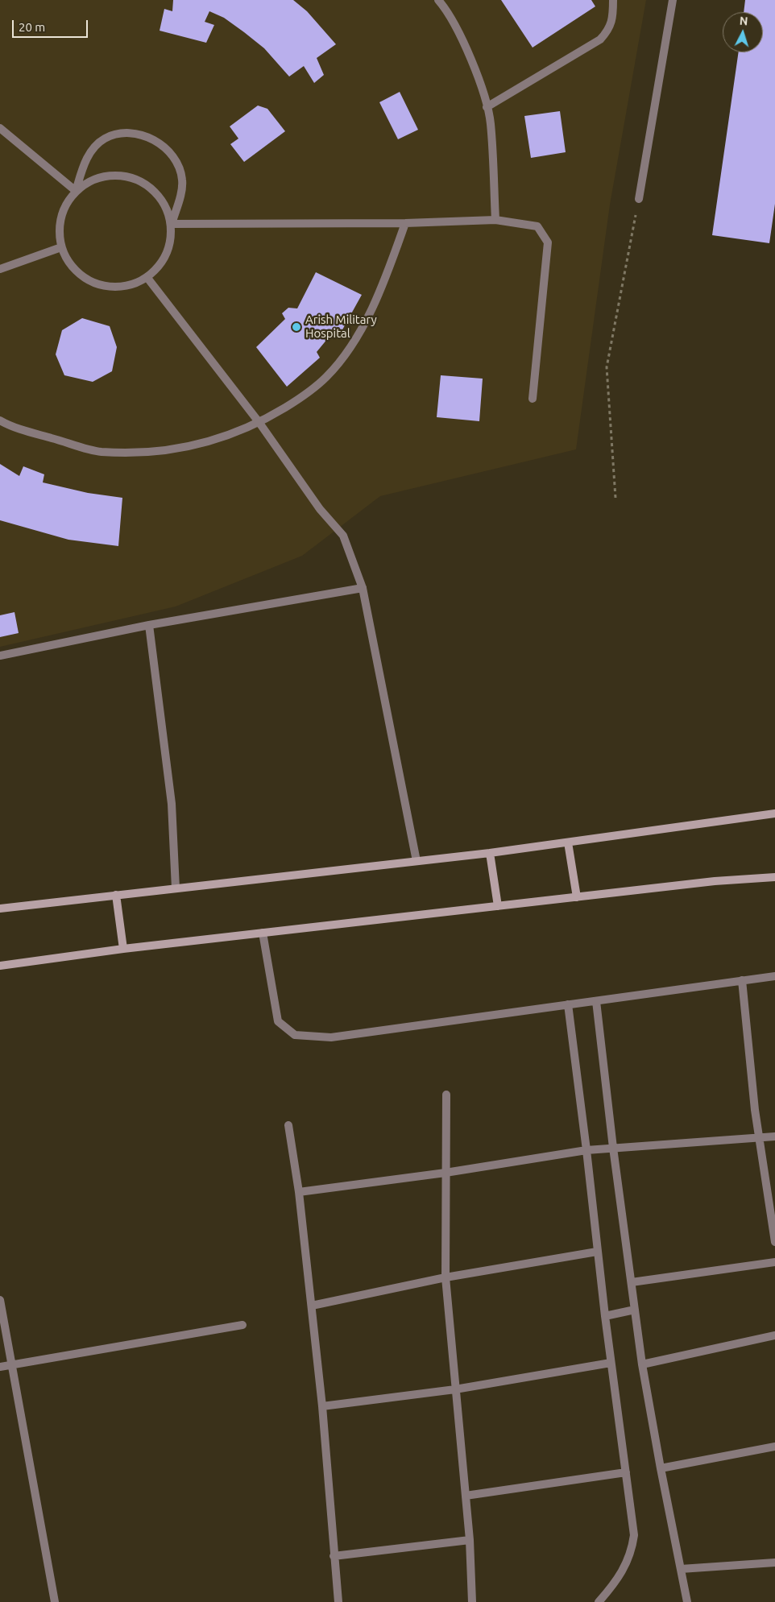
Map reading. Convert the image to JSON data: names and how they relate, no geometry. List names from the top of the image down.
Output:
{
  "places": ["Arish Military Hospital"],
  "scale_bar": "20 m",
  "north": "top"
}
